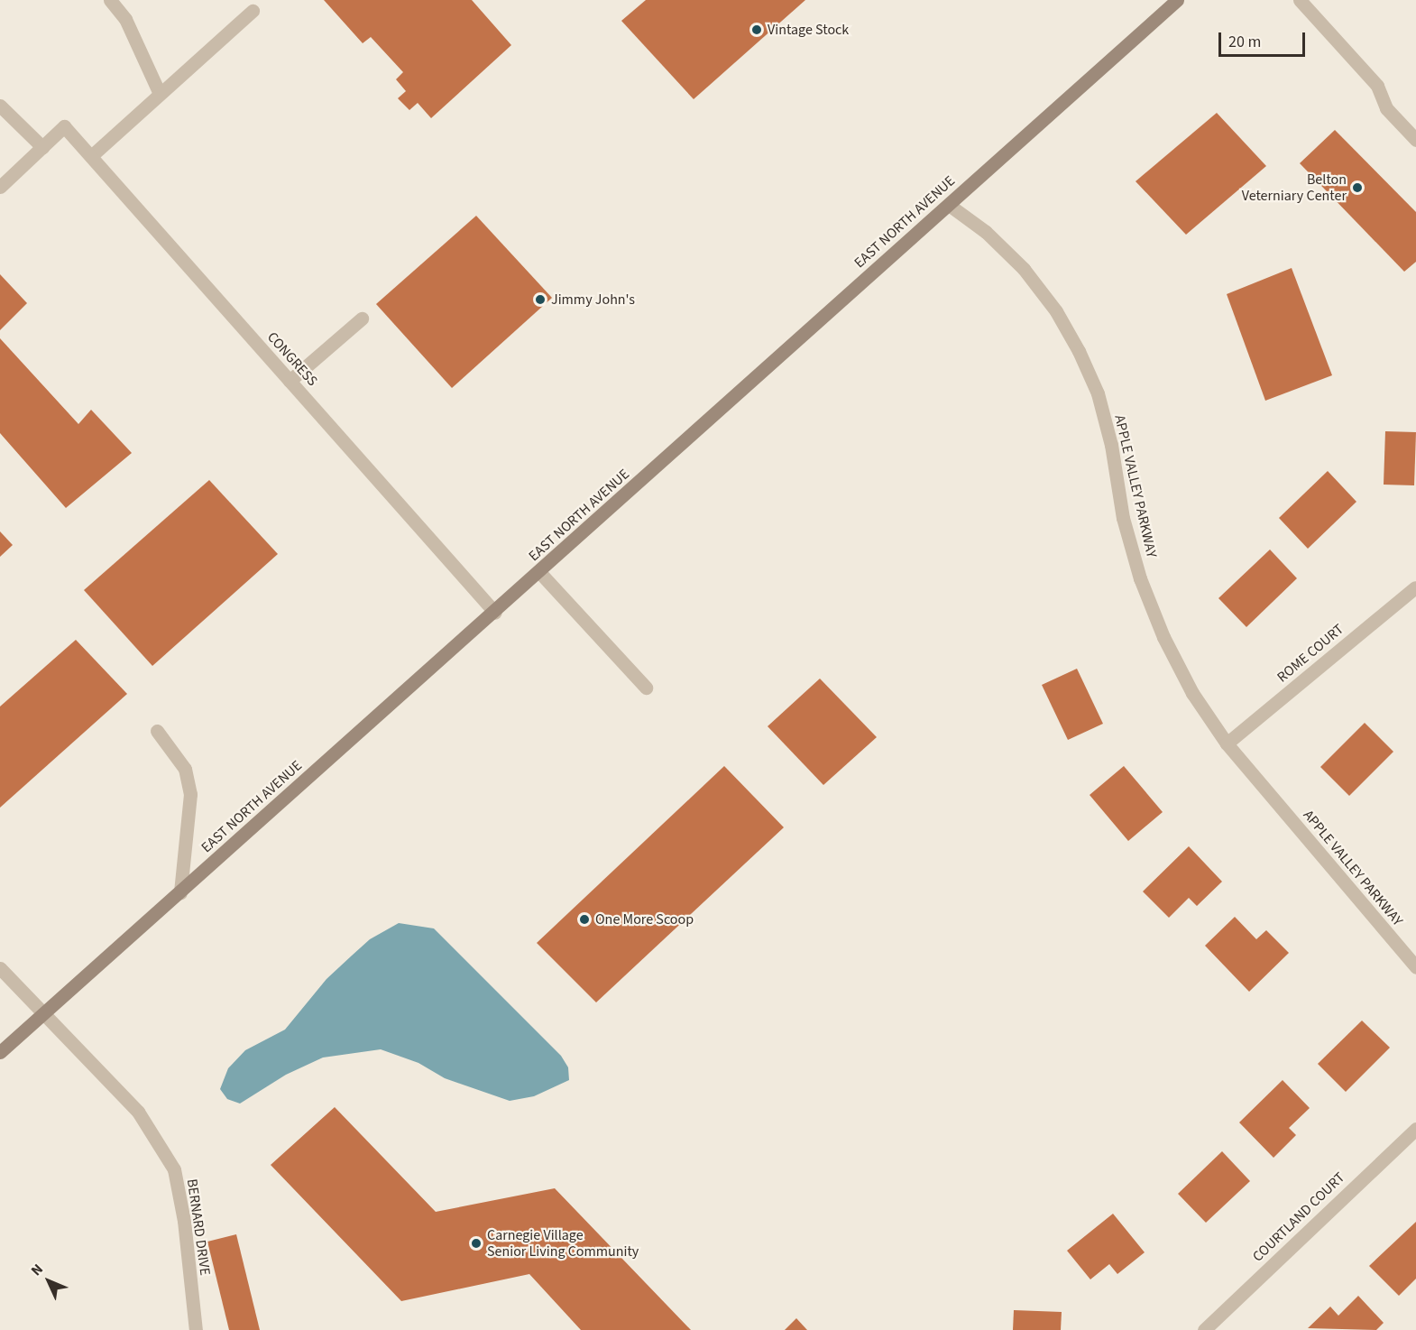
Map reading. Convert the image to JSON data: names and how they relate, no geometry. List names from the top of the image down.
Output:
{
  "streets": {
    "main road": ["EAST NORTH AVENUE"],
    "street": [
      "CONGRESS",
      "APPLE VALLEY PARKWAY",
      "ROME COURT",
      "COURTLAND COURT",
      "BERNARD DRIVE"
    ]
  },
  "crossings": [
    ["EAST NORTH AVENUE", "CONGRESS"],
    ["EAST NORTH AVENUE", "APPLE VALLEY PARKWAY"],
    ["EAST NORTH AVENUE", "BERNARD DRIVE"],
    ["APPLE VALLEY PARKWAY", "ROME COURT"]
  ],
  "places": [
    "Vintage Stock",
    "Belton Veterniary Center",
    "Jimmy John's",
    "One More Scoop",
    "Carnegie Village Senior Living Community"
  ],
  "scale_bar": "20 m",
  "north": "top left"
}
